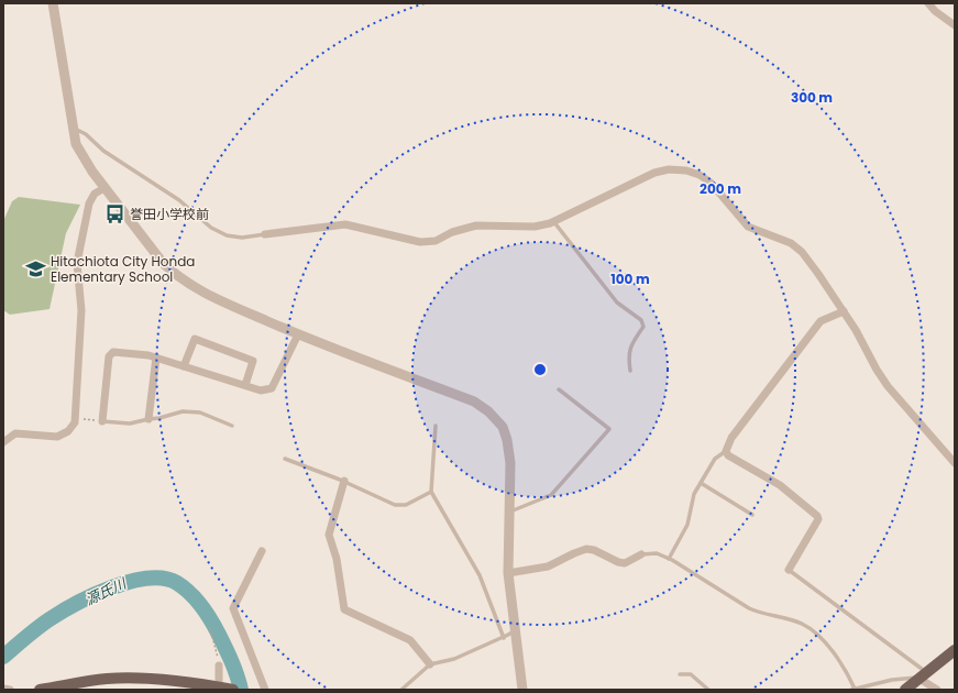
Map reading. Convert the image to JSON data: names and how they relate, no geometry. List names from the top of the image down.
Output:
{
  "water": ["源氏川"],
  "places": {
    "bus stop": ["誉田小学校前"],
    "school or university": ["Hitachiota City Honda Elementary School"]
  },
  "rings": ["300 m", "200 m", "100 m"]
}
